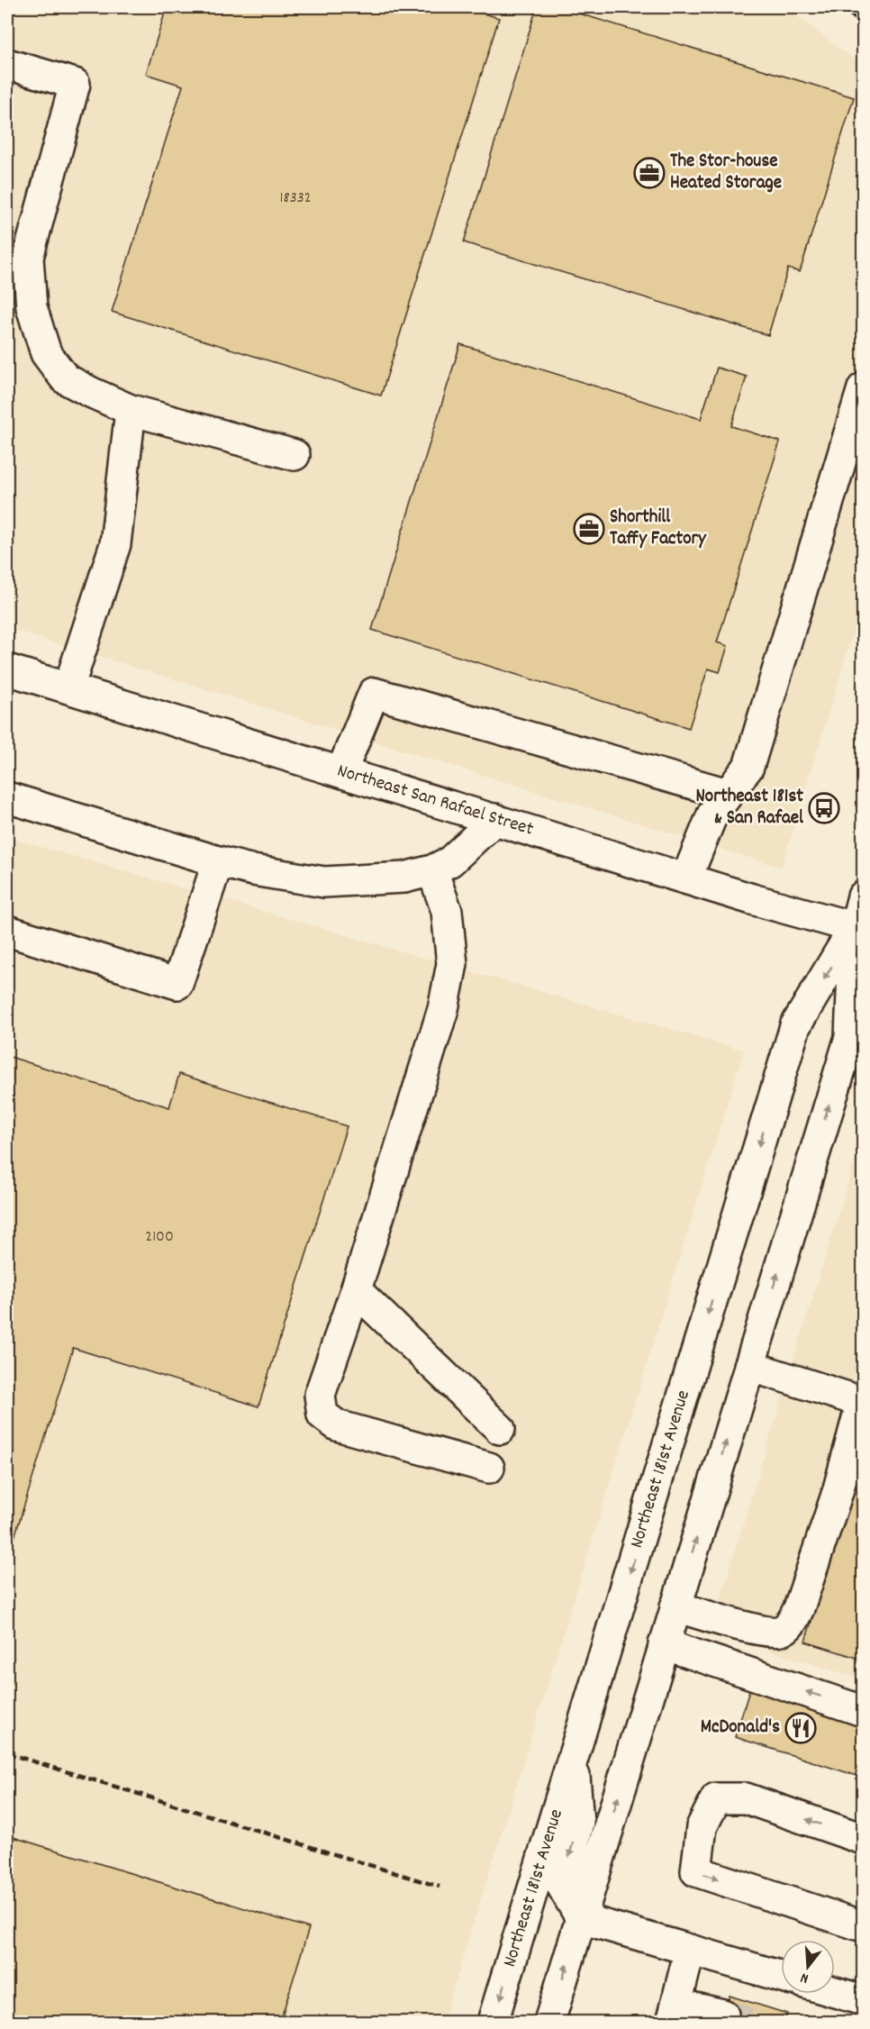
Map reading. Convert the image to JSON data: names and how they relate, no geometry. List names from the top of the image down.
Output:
{
  "streets": {
    "main road": ["Northeast San Rafael Street", "Northeast 181st Avenue"]
  },
  "crossings": [
    ["Northeast San Rafael Street", "Northeast 181st Avenue"]
  ],
  "places": {
    "office": ["The Stor-house Heated Storage", "Shorthill Taffy Factory"],
    "bus stop": ["Northeast 181st & San Rafael"],
    "restaurant": ["McDonald's"]
  },
  "house_numbers": ["18332", "2100"],
  "north": "bottom"
}
